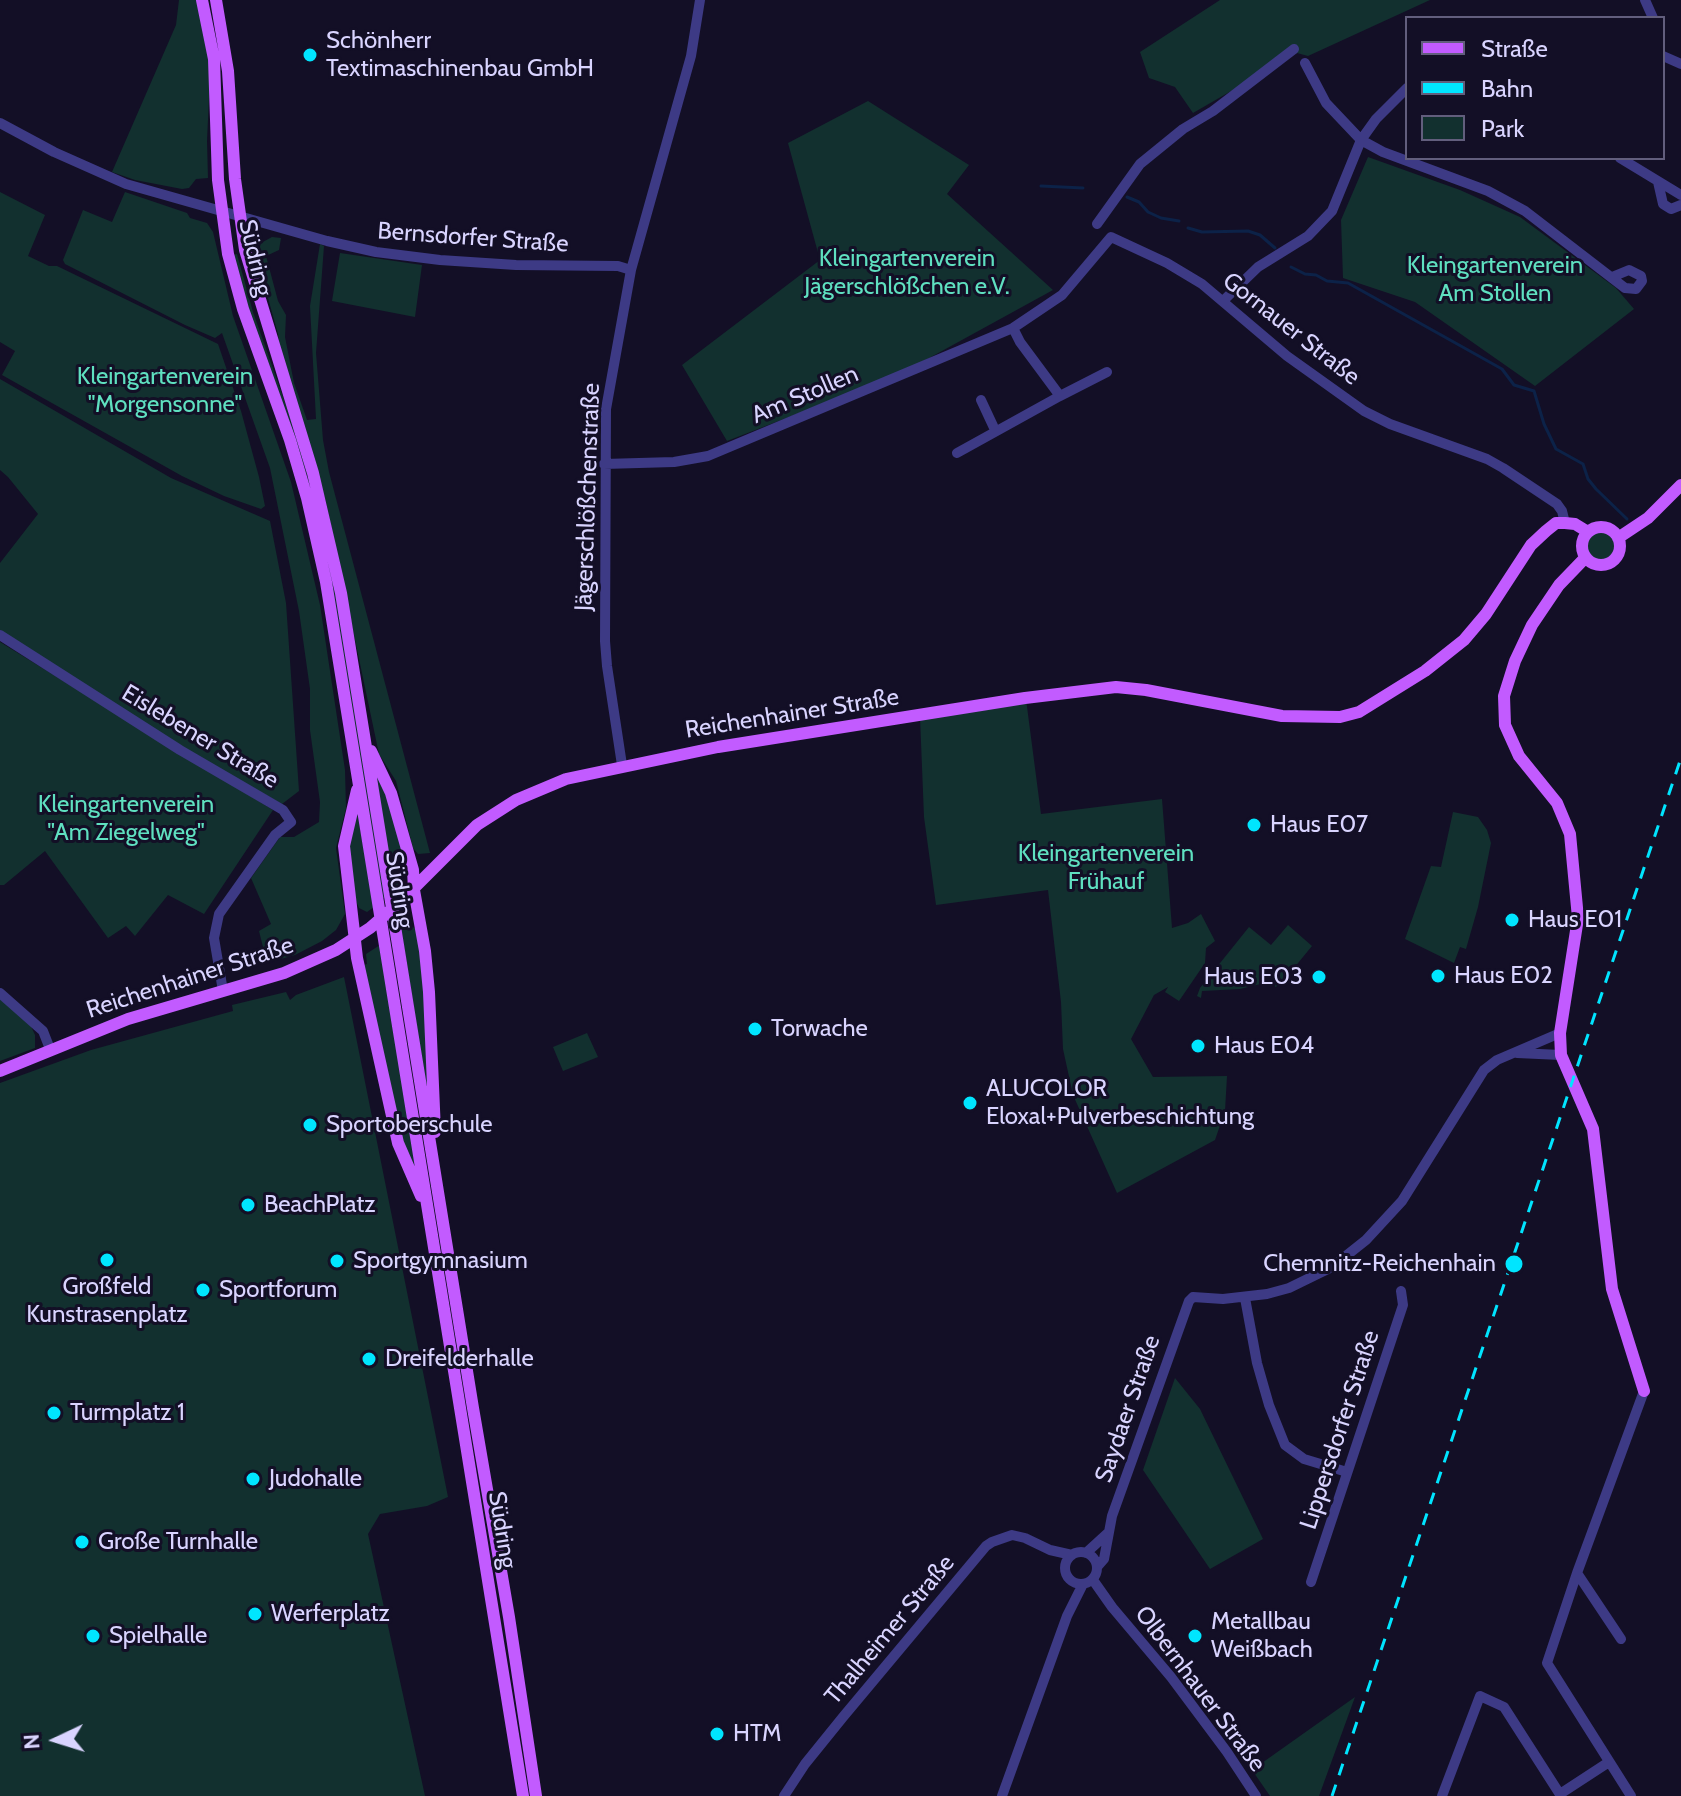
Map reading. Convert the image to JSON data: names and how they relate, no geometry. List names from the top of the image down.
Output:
{
  "streets": {
    "main road": ["Südring", "Reichenhainer Straße"],
    "street": [
      "Bernsdorfer Straße",
      "Gornauer Straße",
      "Am Stollen",
      "Jägerschlößchenstraße",
      "Eislebener Straße",
      "Saydaer Straße",
      "Lippersdorfer Straße",
      "Thalheimer Straße",
      "Olbernhauer Straße"
    ]
  },
  "crossings": [
    ["Bernsdorfer Straße", "Südring"],
    ["Bernsdorfer Straße", "Jägerschlößchenstraße"],
    ["Gornauer Straße", "Am Stollen"],
    ["Gornauer Straße", "Reichenhainer Straße"],
    ["Am Stollen", "Jägerschlößchenstraße"],
    ["Jägerschlößchenstraße", "Reichenhainer Straße"],
    ["Reichenhainer Straße", "Eislebener Straße"],
    ["Saydaer Straße", "Thalheimer Straße"],
    ["Saydaer Straße", "Olbernhauer Straße"],
    ["Thalheimer Straße", "Olbernhauer Straße"]
  ],
  "parks": [
    "Kleingartenverein Jägerschlößchen e.V.",
    "Kleingartenverein Am Stollen",
    "Kleingartenverein \"Morgensonne\"",
    "Kleingartenverein \"Am Ziegelweg\"",
    "Kleingartenverein Frühauf"
  ],
  "places": [
    "Schönherr Textimaschinenbau GmbH",
    "Haus E07",
    "Haus E01",
    "Haus E02",
    "Haus E03",
    "Torwache",
    "Haus E04",
    "ALUCOLOR Eloxal+Pulverbeschichtung",
    "Sportoberschule",
    "BeachPlatz",
    "Großfeld Kunstrasenplatz",
    "Sportgymnasium",
    "Chemnitz-Reichenhain",
    "Sportforum",
    "Dreifelderhalle",
    "Turmplatz 1",
    "Judohalle",
    "Große Turnhalle",
    "Werferplatz",
    "Spielhalle",
    "Metallbau Weißbach",
    "HTM"
  ],
  "legend": ["Straße", "Bahn", "Park"],
  "north": "left"
}
